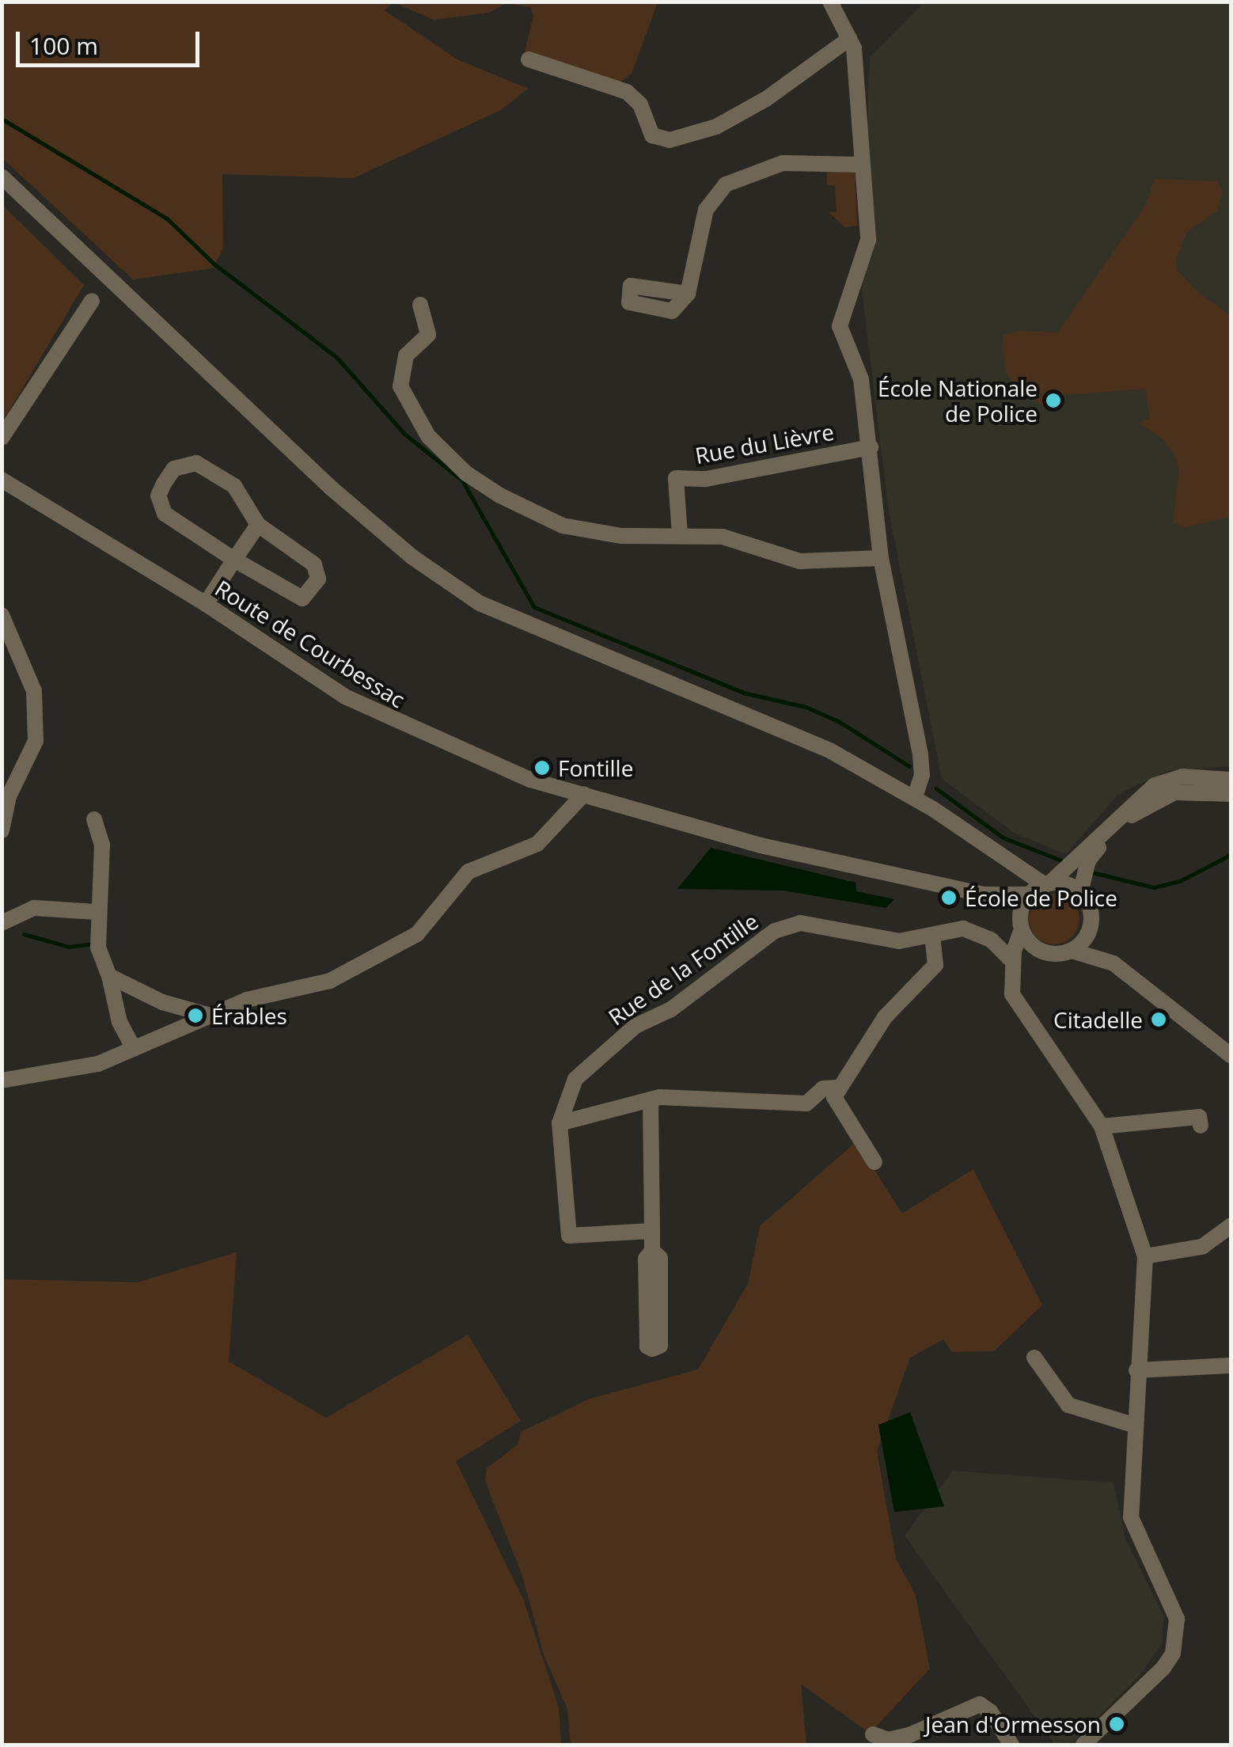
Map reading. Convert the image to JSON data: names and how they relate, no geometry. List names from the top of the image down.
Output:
{
  "streets": {
    "street": ["Rue du Lièvre", "Route de Courbessac", "Rue de la Fontille"]
  },
  "places": [
    "École Nationale de Police",
    "Fontille",
    "École de Police",
    "Érables",
    "Citadelle",
    "Jean d'Ormesson"
  ],
  "scale_bar": "100 m"
}
